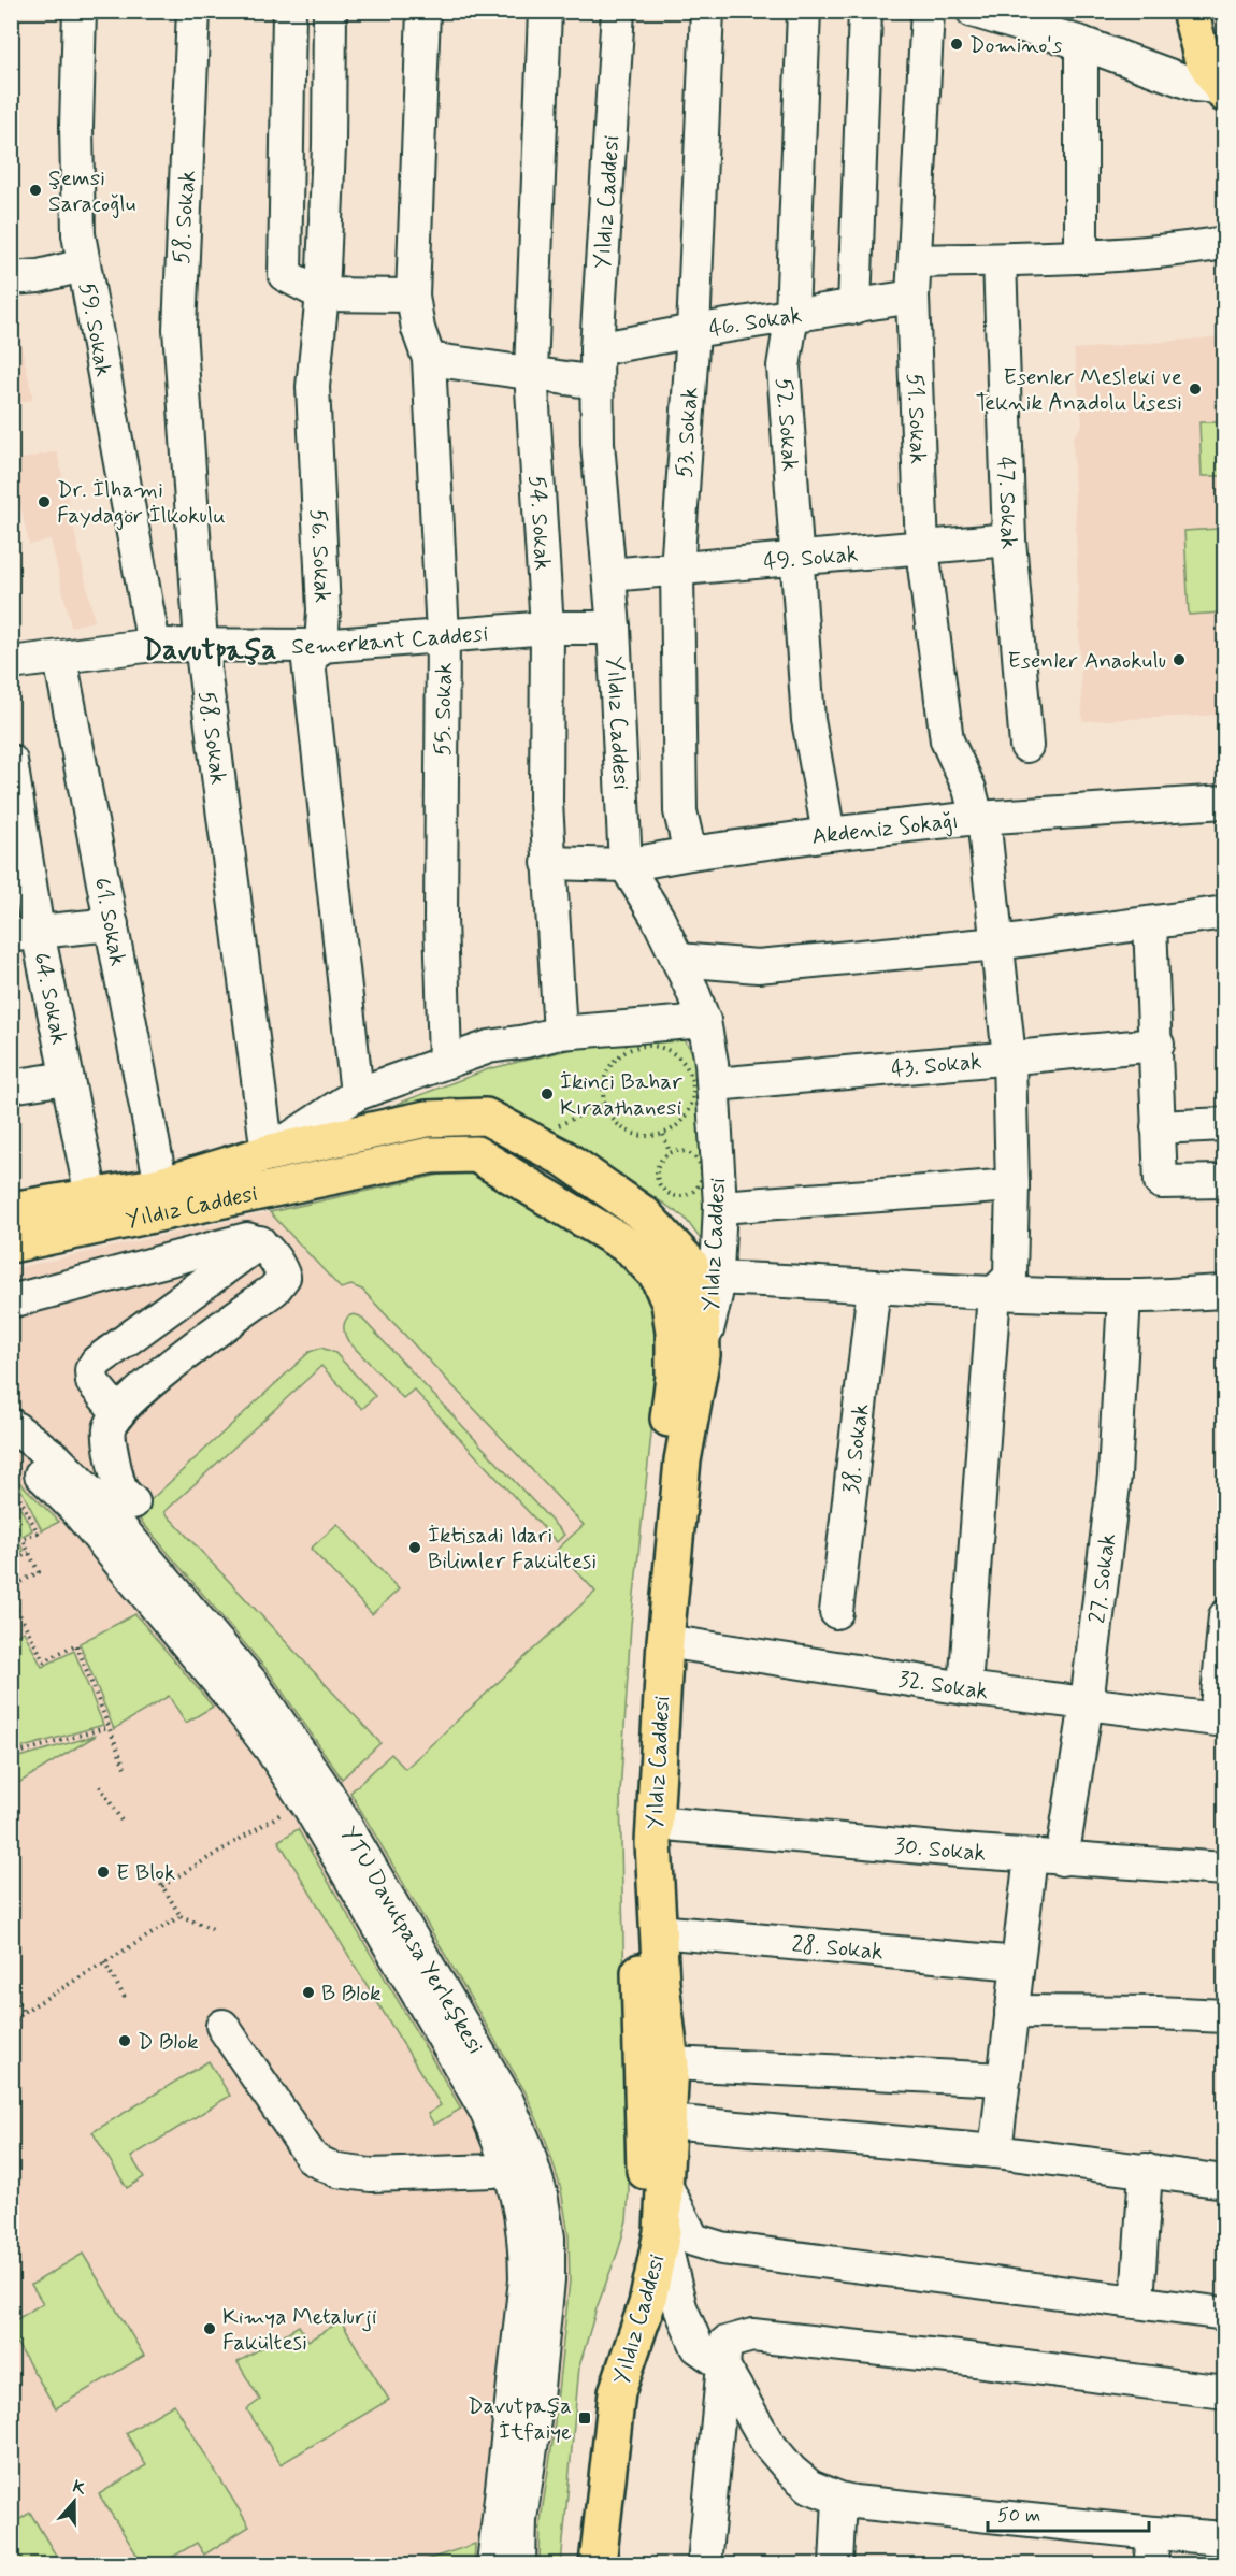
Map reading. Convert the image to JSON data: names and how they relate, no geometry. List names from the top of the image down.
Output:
{
  "streets": {
    "main road": ["Yıldız Caddesi"],
    "street": [
      "58. Sokak",
      "46. Sokak",
      "59. Sokak",
      "51. Sokak",
      "52. Sokak",
      "53. Sokak",
      "47. Sokak",
      "54. Sokak",
      "56. Sokak",
      "49. Sokak",
      "Semerkant Caddesi",
      "55. Sokak",
      "Akdeniz Sokağı",
      "61. Sokak",
      "64. Sokak",
      "43. Sokak",
      "38. Sokak",
      "27. Sokak",
      "32. Sokak",
      "30. Sokak",
      "YTU Davutpasa Yerleşkesi",
      "28. Sokak"
    ]
  },
  "crossings": [
    ["Yıldız Caddesi", "46. Sokak"],
    ["Yıldız Caddesi", "49. Sokak"],
    ["Yıldız Caddesi", "Semerkant Caddesi"],
    ["Yıldız Caddesi", "Akdeniz Sokağı"],
    ["Yıldız Caddesi", "43. Sokak"],
    ["Yıldız Caddesi", "32. Sokak"],
    ["Yıldız Caddesi", "30. Sokak"],
    ["Yıldız Caddesi", "28. Sokak"],
    ["58. Sokak", "Semerkant Caddesi"],
    ["46. Sokak", "51. Sokak"],
    ["46. Sokak", "52. Sokak"],
    ["46. Sokak", "53. Sokak"],
    ["59. Sokak", "Semerkant Caddesi"],
    ["51. Sokak", "49. Sokak"],
    ["51. Sokak", "Akdeniz Sokağı"],
    ["51. Sokak", "43. Sokak"],
    ["52. Sokak", "49. Sokak"],
    ["52. Sokak", "Akdeniz Sokağı"],
    ["53. Sokak", "49. Sokak"],
    ["53. Sokak", "Akdeniz Sokağı"],
    ["47. Sokak", "49. Sokak"],
    ["54. Sokak", "Semerkant Caddesi"],
    ["54. Sokak", "Akdeniz Sokağı"],
    ["56. Sokak", "Semerkant Caddesi"],
    ["Semerkant Caddesi", "55. Sokak"],
    ["Semerkant Caddesi", "61. Sokak"],
    ["27. Sokak", "32. Sokak"],
    ["27. Sokak", "30. Sokak"],
    ["27. Sokak", "28. Sokak"]
  ],
  "districts": ["Davutpaşa"],
  "places": {
    "other": [
      "Domino's",
      "Şemsi Saracoğlu",
      "Esenler Mesleki ve Teknik Anadolu lisesi",
      "Dr. İlhami Faydagör İlkokulu",
      "Esenler Anaokulu",
      "İkinci Bahar Kıraathanesi",
      "İktisadi Idari Bilimler Fakültesi",
      "E Blok",
      "B Blok",
      "D Blok",
      "Kimya Metalurji Fakültesi"
    ],
    "transit": ["Davutpaşa İtfaiye"]
  },
  "scale_bar": "50 m",
  "north": "top"
}
